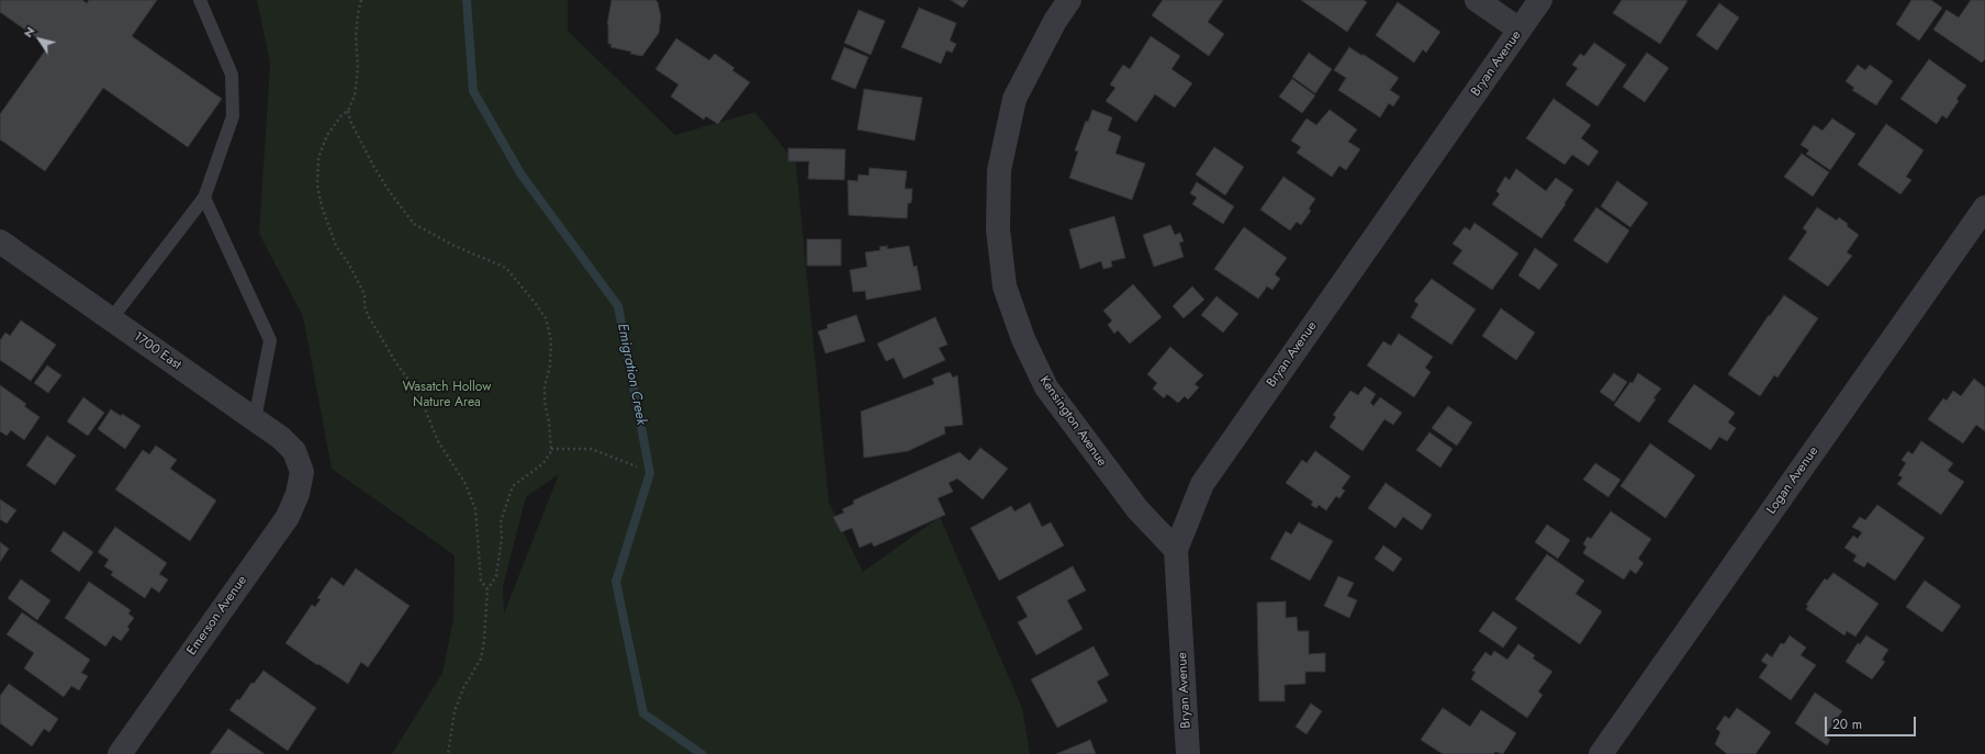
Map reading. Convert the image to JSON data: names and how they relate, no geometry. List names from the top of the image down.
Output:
{
  "streets": {
    "street": [
      "Bryan Avenue",
      "1700 East",
      "Kensington Avenue",
      "Logan Avenue",
      "Emerson Avenue"
    ]
  },
  "crossings": [
    ["Bryan Avenue", "Kensington Avenue"],
    ["1700 East", "Emerson Avenue"]
  ],
  "water": ["Emigration Creek"],
  "parks": ["Wasatch Hollow Nature Area"],
  "scale_bar": "20 m",
  "north": "top left"
}
